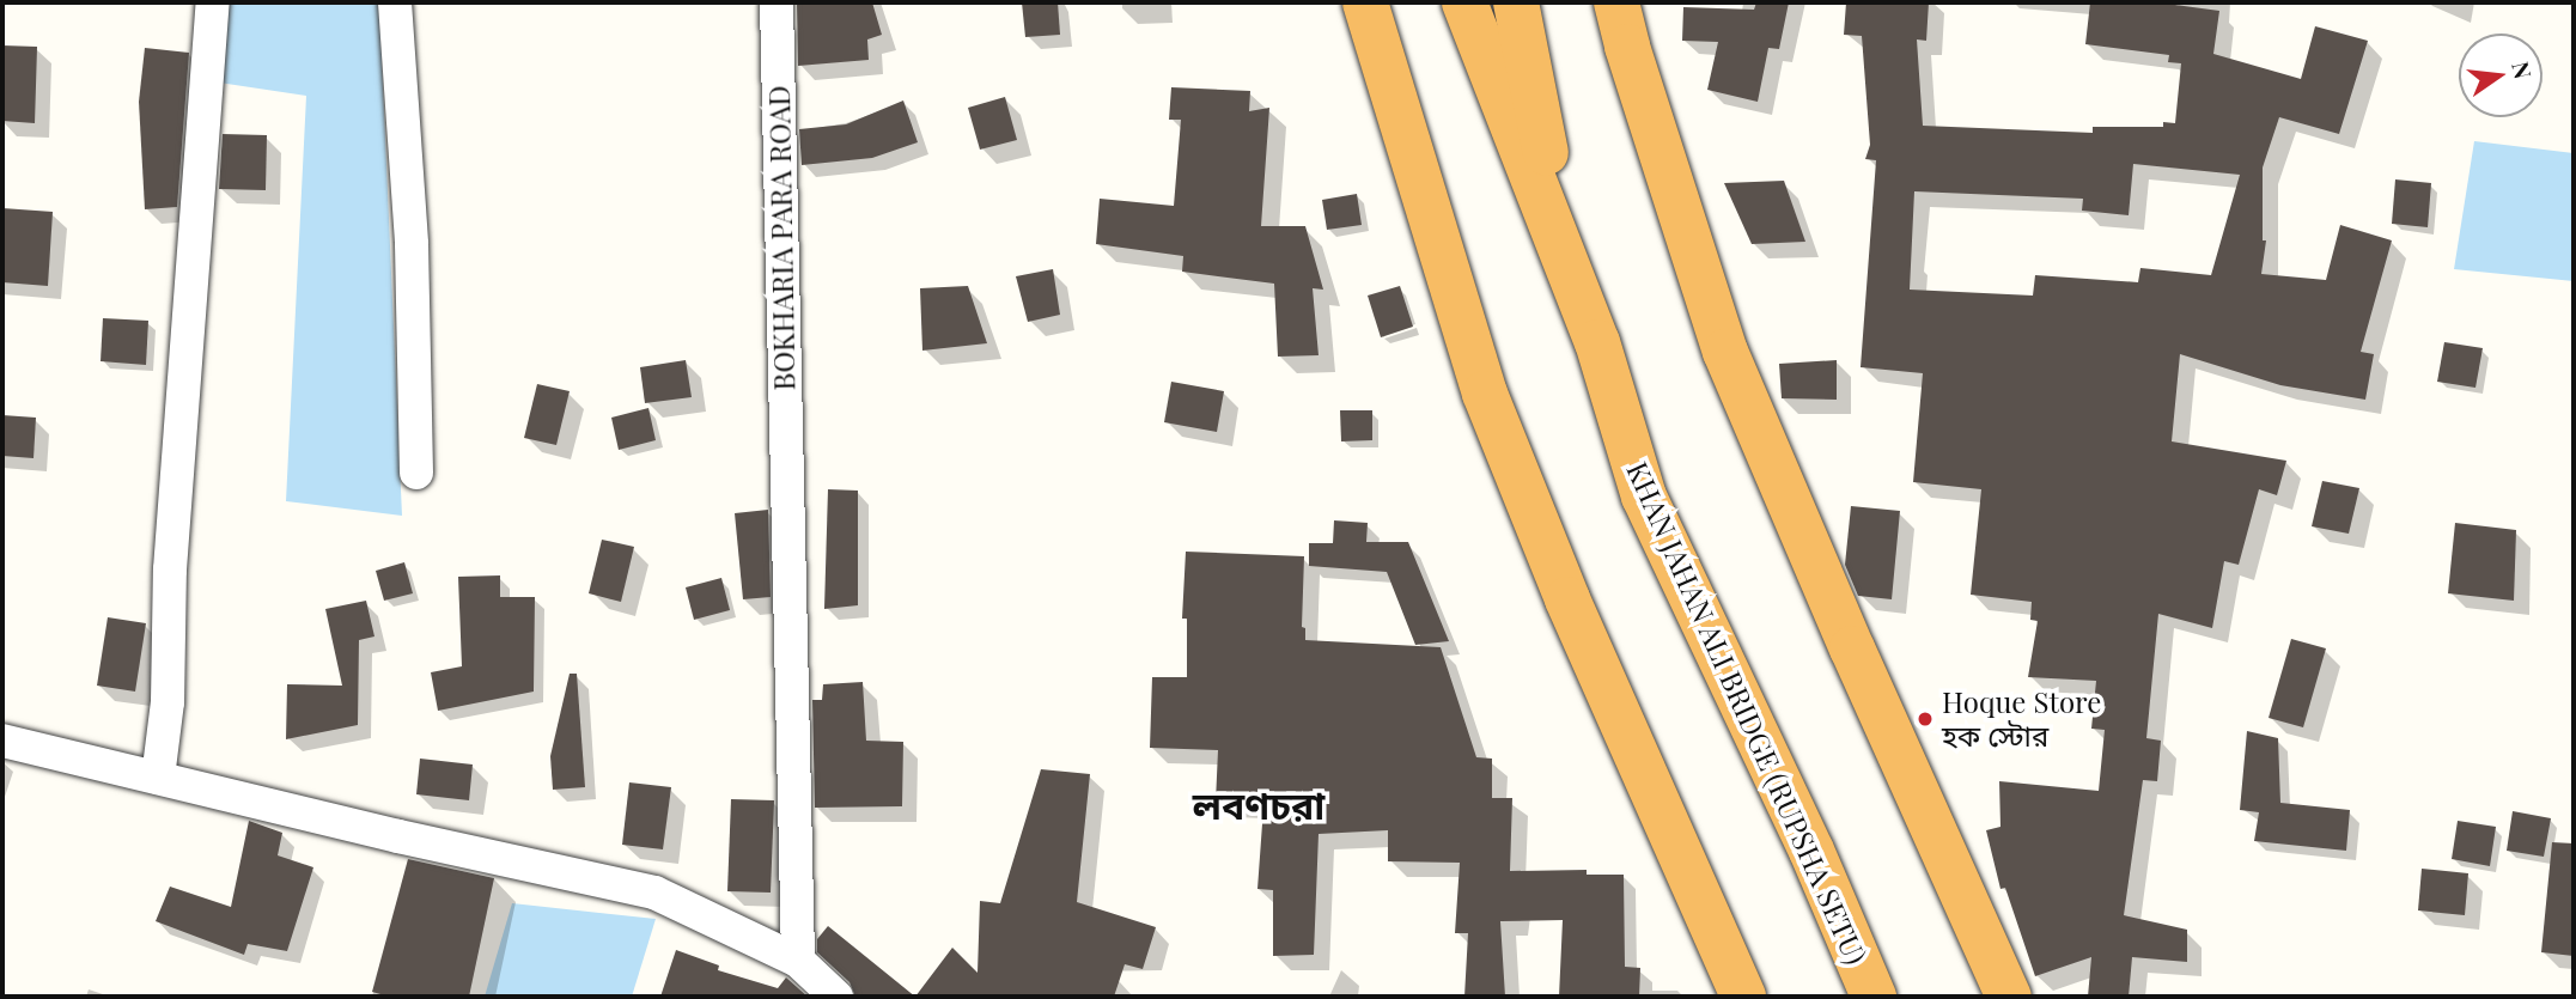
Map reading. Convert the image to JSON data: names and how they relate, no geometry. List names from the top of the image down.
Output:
{
  "streets": {
    "highway": ["KHAN JAHAN ALI BRIDGE (RUPSHA SETU)"],
    "street": ["BOKHARIA PARA ROAD"]
  },
  "districts": ["লবণচরা"],
  "places": ["Hoque Store হক স্টোর"],
  "north": "right"
}
